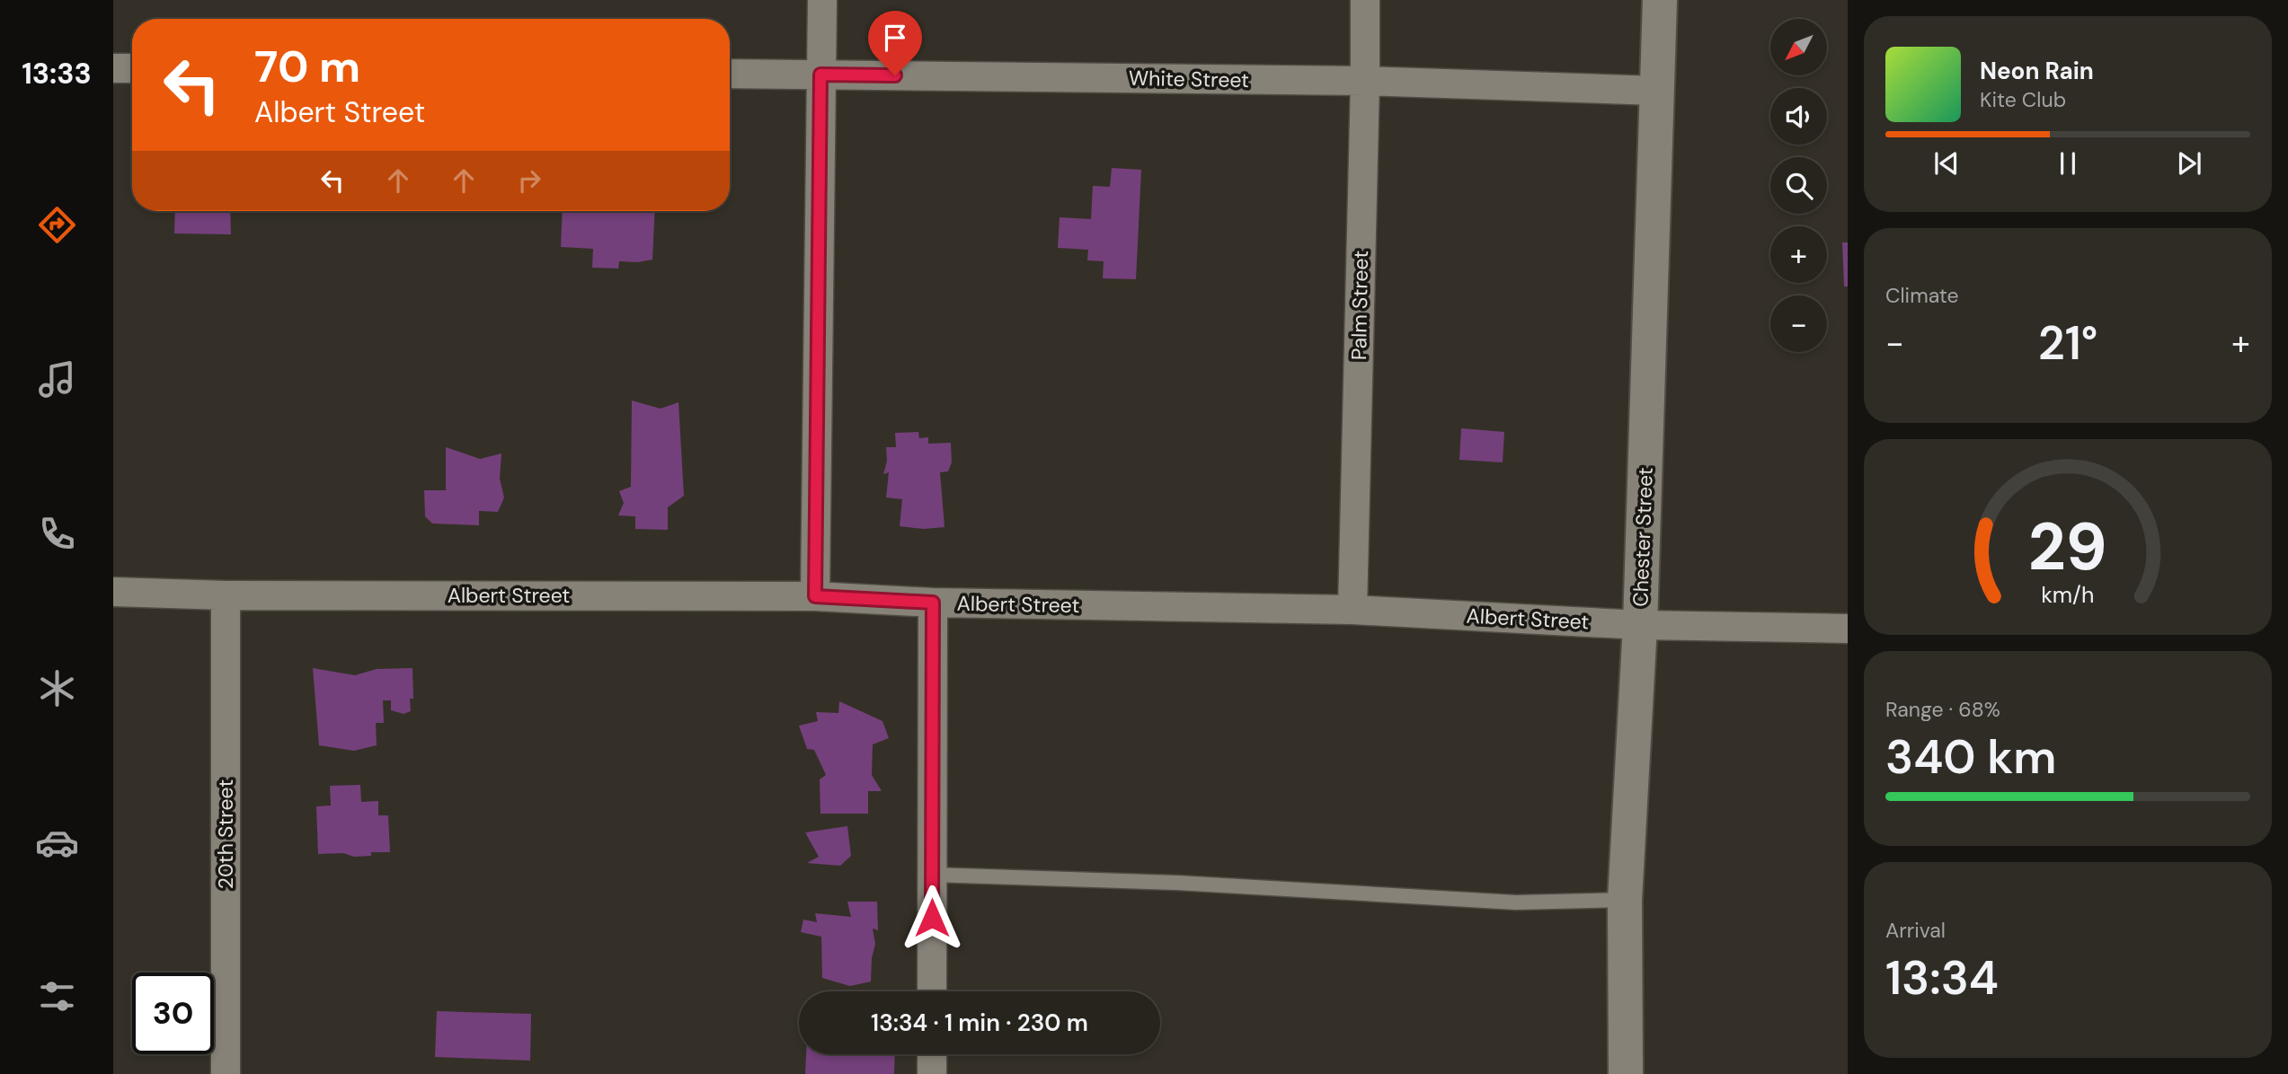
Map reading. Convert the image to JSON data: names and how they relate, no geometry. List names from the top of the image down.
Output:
{
  "streets": {
    "street": [
      "White Street",
      "Palm Street",
      "Chester Street",
      "Albert Street",
      "20th Street"
    ]
  },
  "crossings": [
    ["White Street", "Palm Street"],
    ["White Street", "Chester Street"],
    ["Palm Street", "Albert Street"],
    ["Chester Street", "Albert Street"],
    ["Albert Street", "20th Street"]
  ],
  "north": "bottom left",
  "page": {
    "tabs": "13:33",
    "map_buttons": ["+", "−"],
    "turn": ["70 m", "Albert Street"],
    "song": ["Neon Rain", "Kite Club"],
    "tile": [
      "Climate",
      ["Range · 68%", "340 km"],
      ["Arrival", "13:34"]
    ],
    "heat": ["−", "21°", "+"],
    "limit": "30",
    "trip": "13:34 · 1 min · 230 m",
    "gauge": ["29", "km/h"]
  }
}
